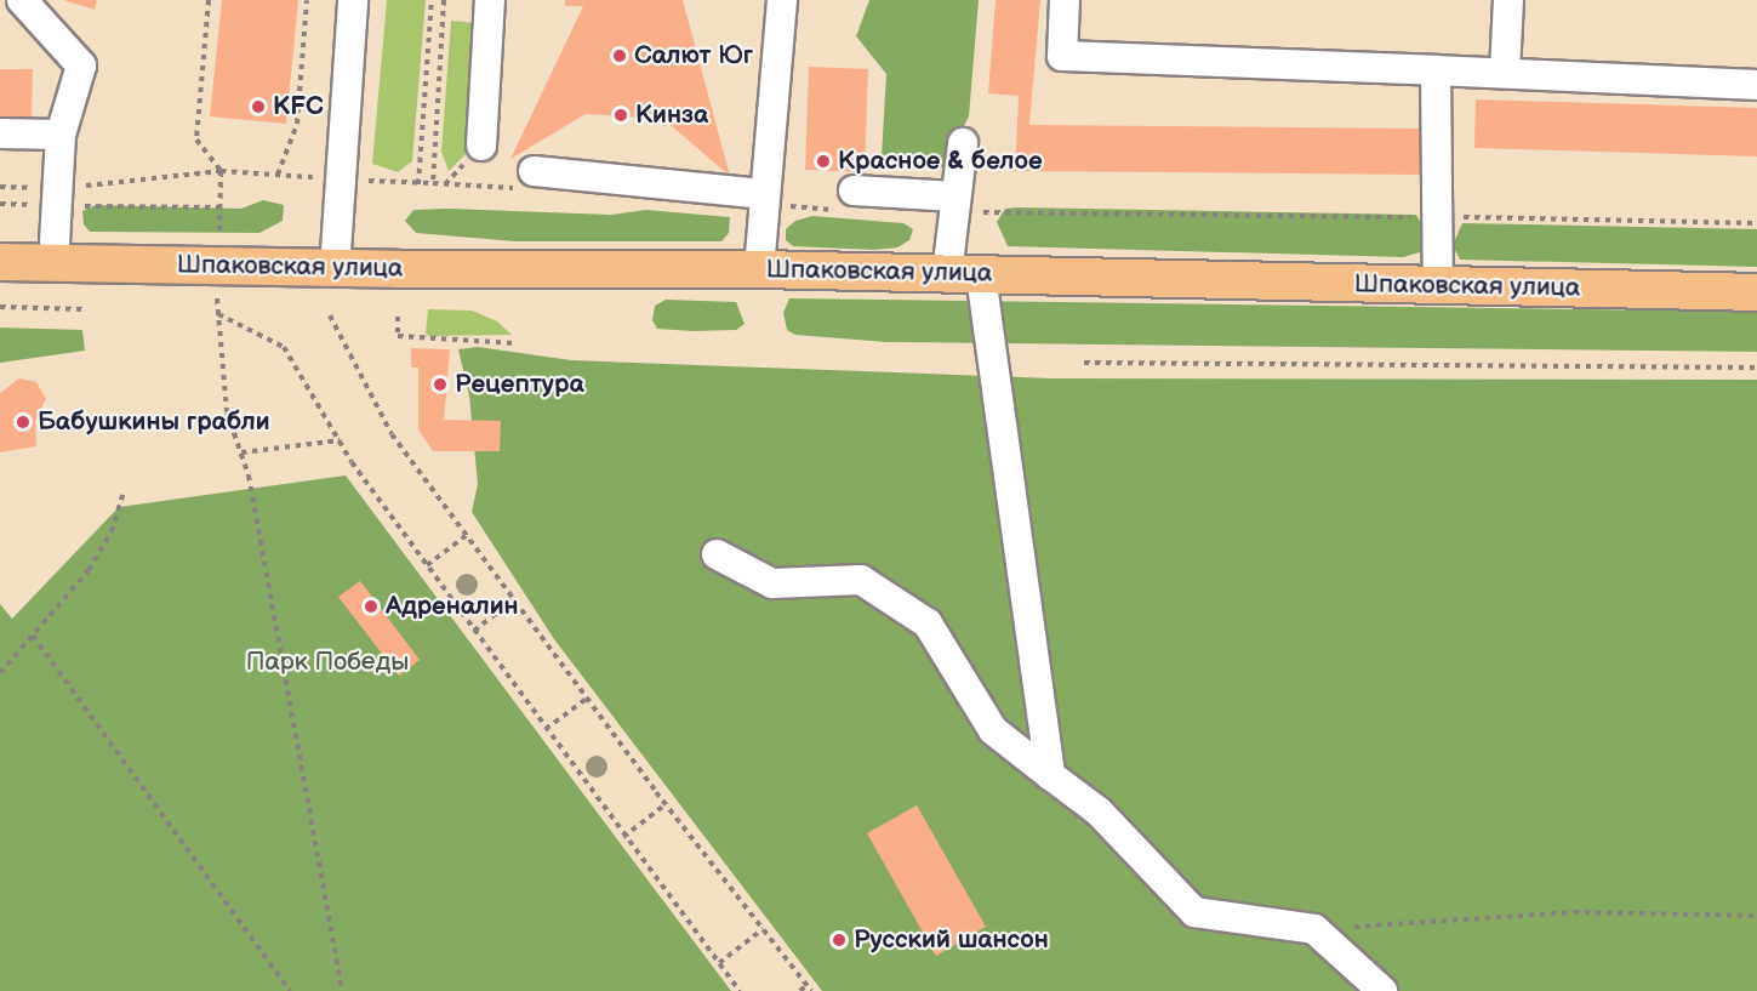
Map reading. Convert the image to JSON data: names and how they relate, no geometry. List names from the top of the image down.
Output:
{
  "streets": {
    "main road": ["Шпаковская улица"]
  },
  "parks": ["Парк Победы"],
  "places": [
    "Салют Юг",
    "KFC",
    "Кинза",
    "Красное & белое",
    "Рецептура",
    "Бабушкины грабли",
    "Адреналин",
    "Русский шансон"
  ]
}
